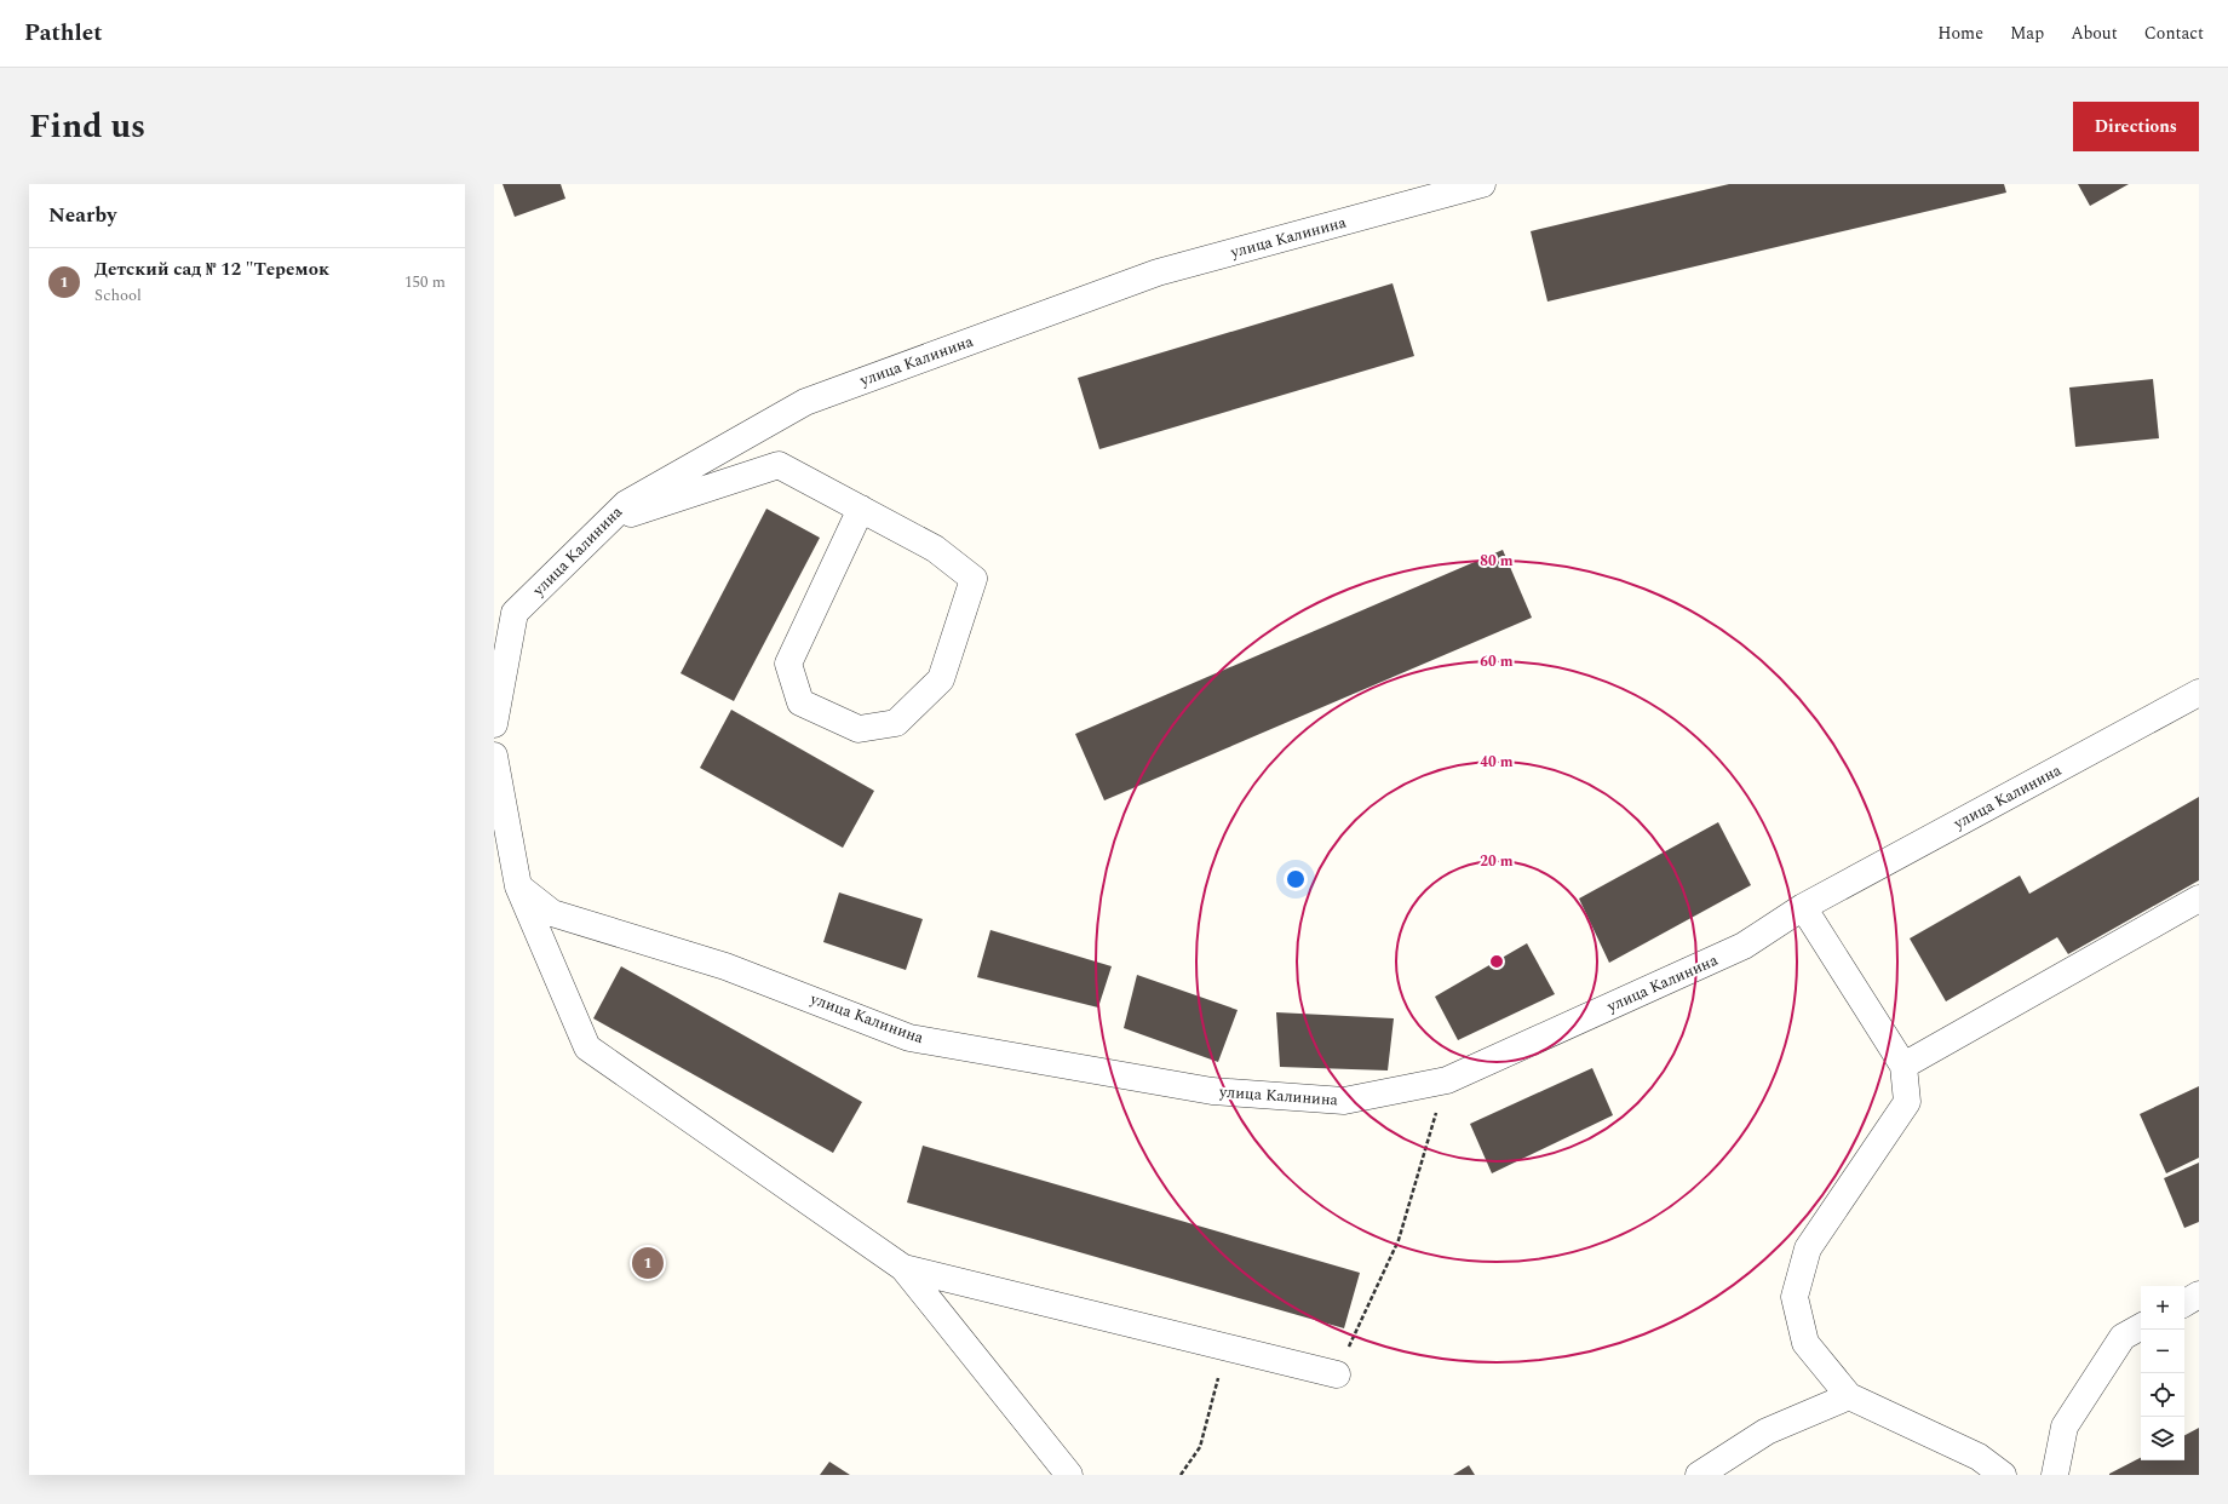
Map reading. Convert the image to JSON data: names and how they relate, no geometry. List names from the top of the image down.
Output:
{
  "streets": {
    "street": ["улица Калинина"]
  },
  "page": {
    "header": "Pathlet",
    "nav": [
      "Home",
      "Map",
      "About",
      "Contact"
    ],
    "title": "Find us",
    "buttons": "Directions",
    "heading": "Nearby",
    "list": [
      {
        "mark": "1",
        "name": "Детский сад № 12 \"Теремок",
        "note": "School",
        "value": "150 m"
      }
    ],
    "pins": "1",
    "map_buttons": ["+", "−"]
  },
  "rings": [
    "80 m",
    "60 m",
    "40 m",
    "20 m"
  ]
}
